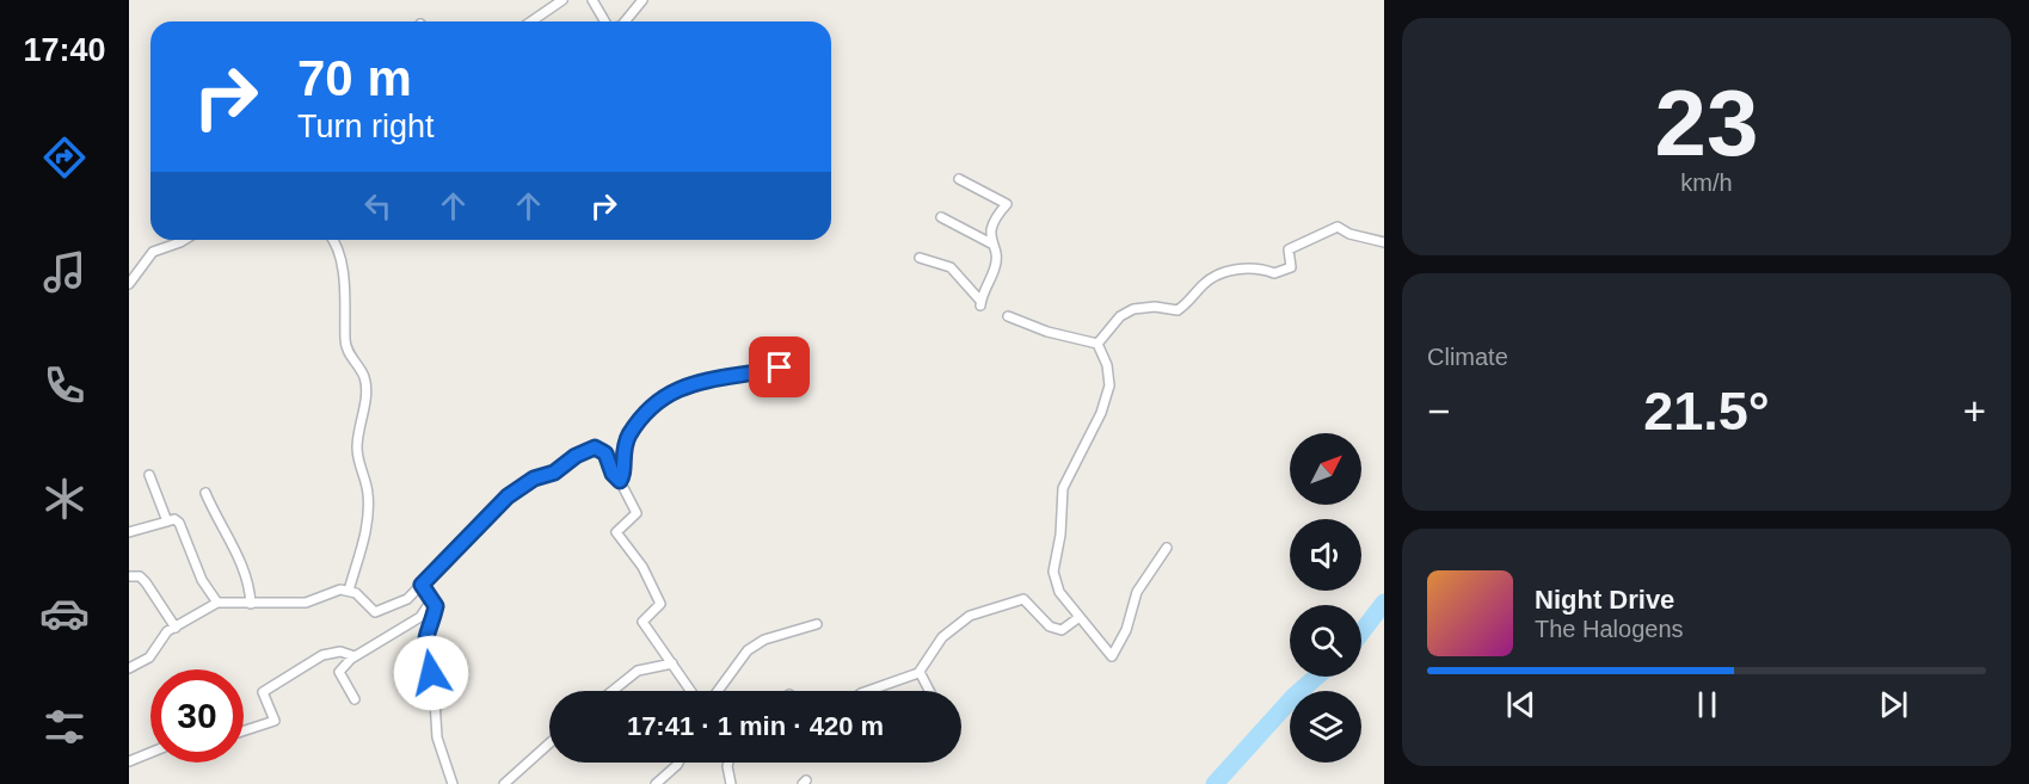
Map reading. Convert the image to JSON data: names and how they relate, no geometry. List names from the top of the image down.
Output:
{
  "north": "top right",
  "page": {
    "tabs": "17:40",
    "tile": [
      ["23", "km/h"],
      "Climate"
    ],
    "turn": ["70 m", "Turn right"],
    "heat": ["−", "21.5°", "+"],
    "song": ["Night Drive", "The Halogens"],
    "limit": "30",
    "trip": "17:41 · 1 min · 420 m"
  }
}
